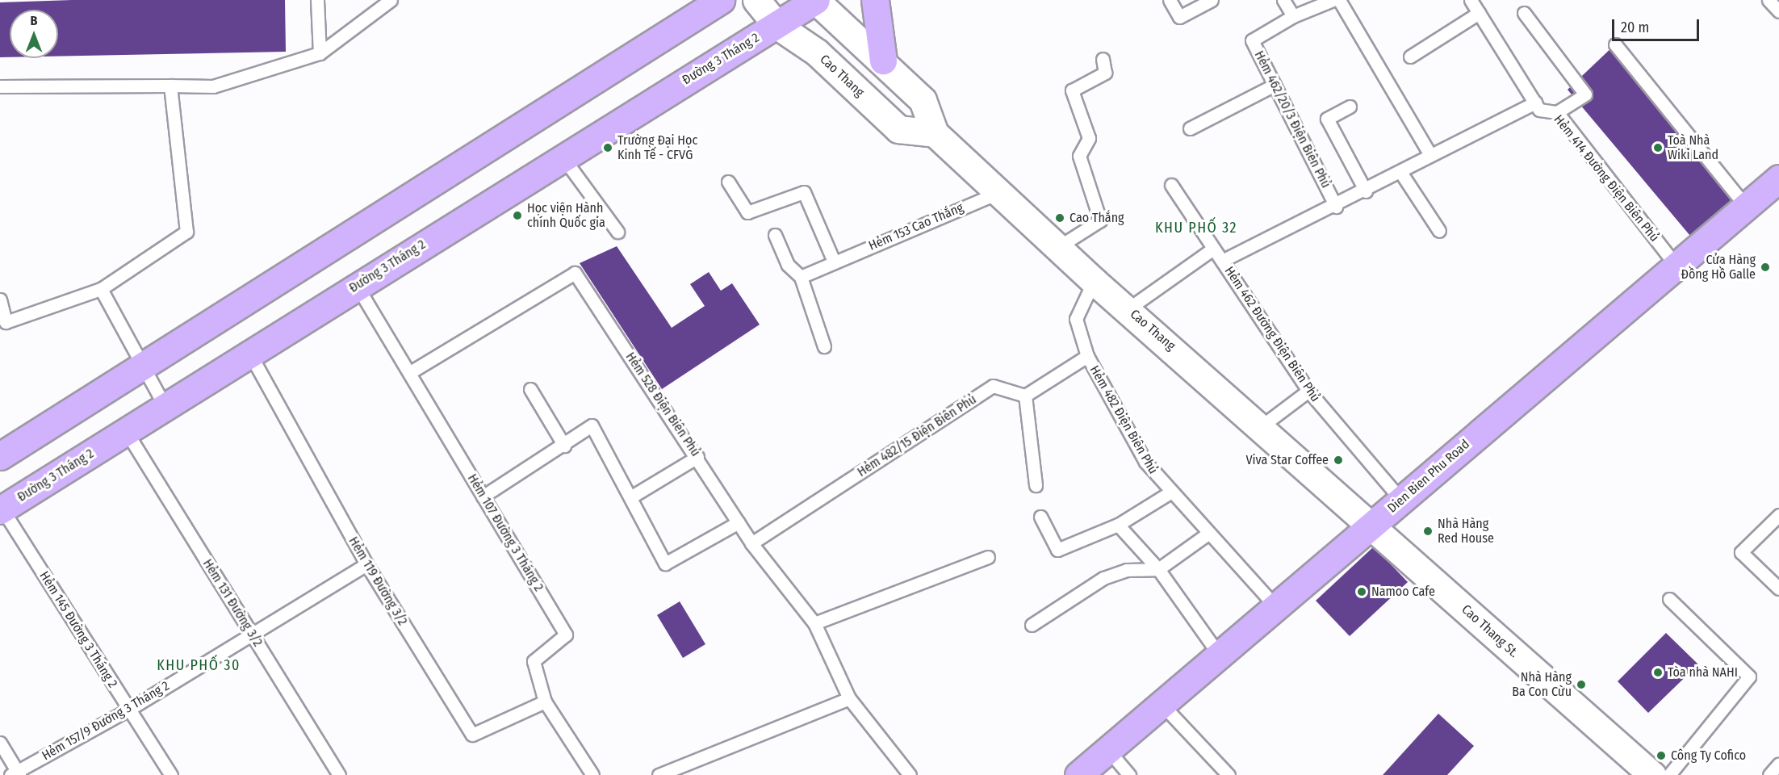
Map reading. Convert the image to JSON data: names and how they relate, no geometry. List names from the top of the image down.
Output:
{
  "streets": {
    "main road": [
      "Đường 3 Tháng 2",
      "Cao Thang",
      "Dien Bien Phu Road",
      "Cao Thang St."
    ],
    "lane": [
      "Hẻm 462/20/3 Điện Biên Phủ",
      "Hẻm 414 Đường Điện Biên Phủ",
      "Hẻm 153 Cao Thắng",
      "Hẻm 462 Đường Điện Biên Phủ",
      "Hẻm 528 Điện Biên Phủ",
      "Hẻm 482 Điện Biên Phủ",
      "Hẻm 482/15 Điện Biên Phủ",
      "Hẻm 107 Đường 3 Tháng 2",
      "Hẻm 119 Đường 3/2",
      "Hẻm 131 Đường 3/2",
      "Hẻm 145 Đường 3 Tháng 2",
      "Hẻm 157/9 Đường 3 Tháng 2"
    ]
  },
  "crossings": [
    ["Đường 3 Tháng 2", "Cao Thang"],
    ["Đường 3 Tháng 2", "Hẻm 107 Đường 3 Tháng 2"],
    ["Đường 3 Tháng 2", "Hẻm 119 Đường 3/2"],
    ["Đường 3 Tháng 2", "Hẻm 131 Đường 3/2"],
    ["Đường 3 Tháng 2", "Hẻm 145 Đường 3 Tháng 2"],
    ["Cao Thang", "Hẻm 153 Cao Thắng"],
    ["Cao Thang", "Hẻm 482 Điện Biên Phủ"],
    ["Cao Thang", "Dien Bien Phu Road"],
    ["Cao Thang", "Cao Thang St."],
    ["Hẻm 414 Đường Điện Biên Phủ", "Dien Bien Phu Road"],
    ["Hẻm 462 Đường Điện Biên Phủ", "Dien Bien Phu Road"],
    ["Hẻm 528 Điện Biên Phủ", "Hẻm 482/15 Điện Biên Phủ"],
    ["Hẻm 528 Điện Biên Phủ", "Hẻm 107 Đường 3 Tháng 2"],
    ["Hẻm 482 Điện Biên Phủ", "Dien Bien Phu Road"],
    ["Dien Bien Phu Road", "Cao Thang St."],
    ["Hẻm 107 Đường 3 Tháng 2", "Hẻm 119 Đường 3/2"],
    ["Hẻm 119 Đường 3/2", "Hẻm 157/9 Đường 3 Tháng 2"],
    ["Hẻm 131 Đường 3/2", "Hẻm 157/9 Đường 3 Tháng 2"],
    ["Hẻm 145 Đường 3 Tháng 2", "Hẻm 157/9 Đường 3 Tháng 2"]
  ],
  "districts": ["KHU PHỐ 32", "KHU PHỐ 30"],
  "places": [
    "Trường Đại Học Kinh Tế - CFVG",
    "Toà Nhà Wiki Land",
    "Học viện Hành chính Quốc gia",
    "Cao Thắng",
    "Cửa Hàng Đồng Hồ Galle",
    "Viva Star Coffee",
    "Nhà Hàng Red House",
    "Namoo Cafe",
    "Tòa nhà NAHI",
    "Nhà Hàng Ba Con Cừu",
    "Công Ty Cofico"
  ],
  "scale_bar": "20 m",
  "north": "top"
}
